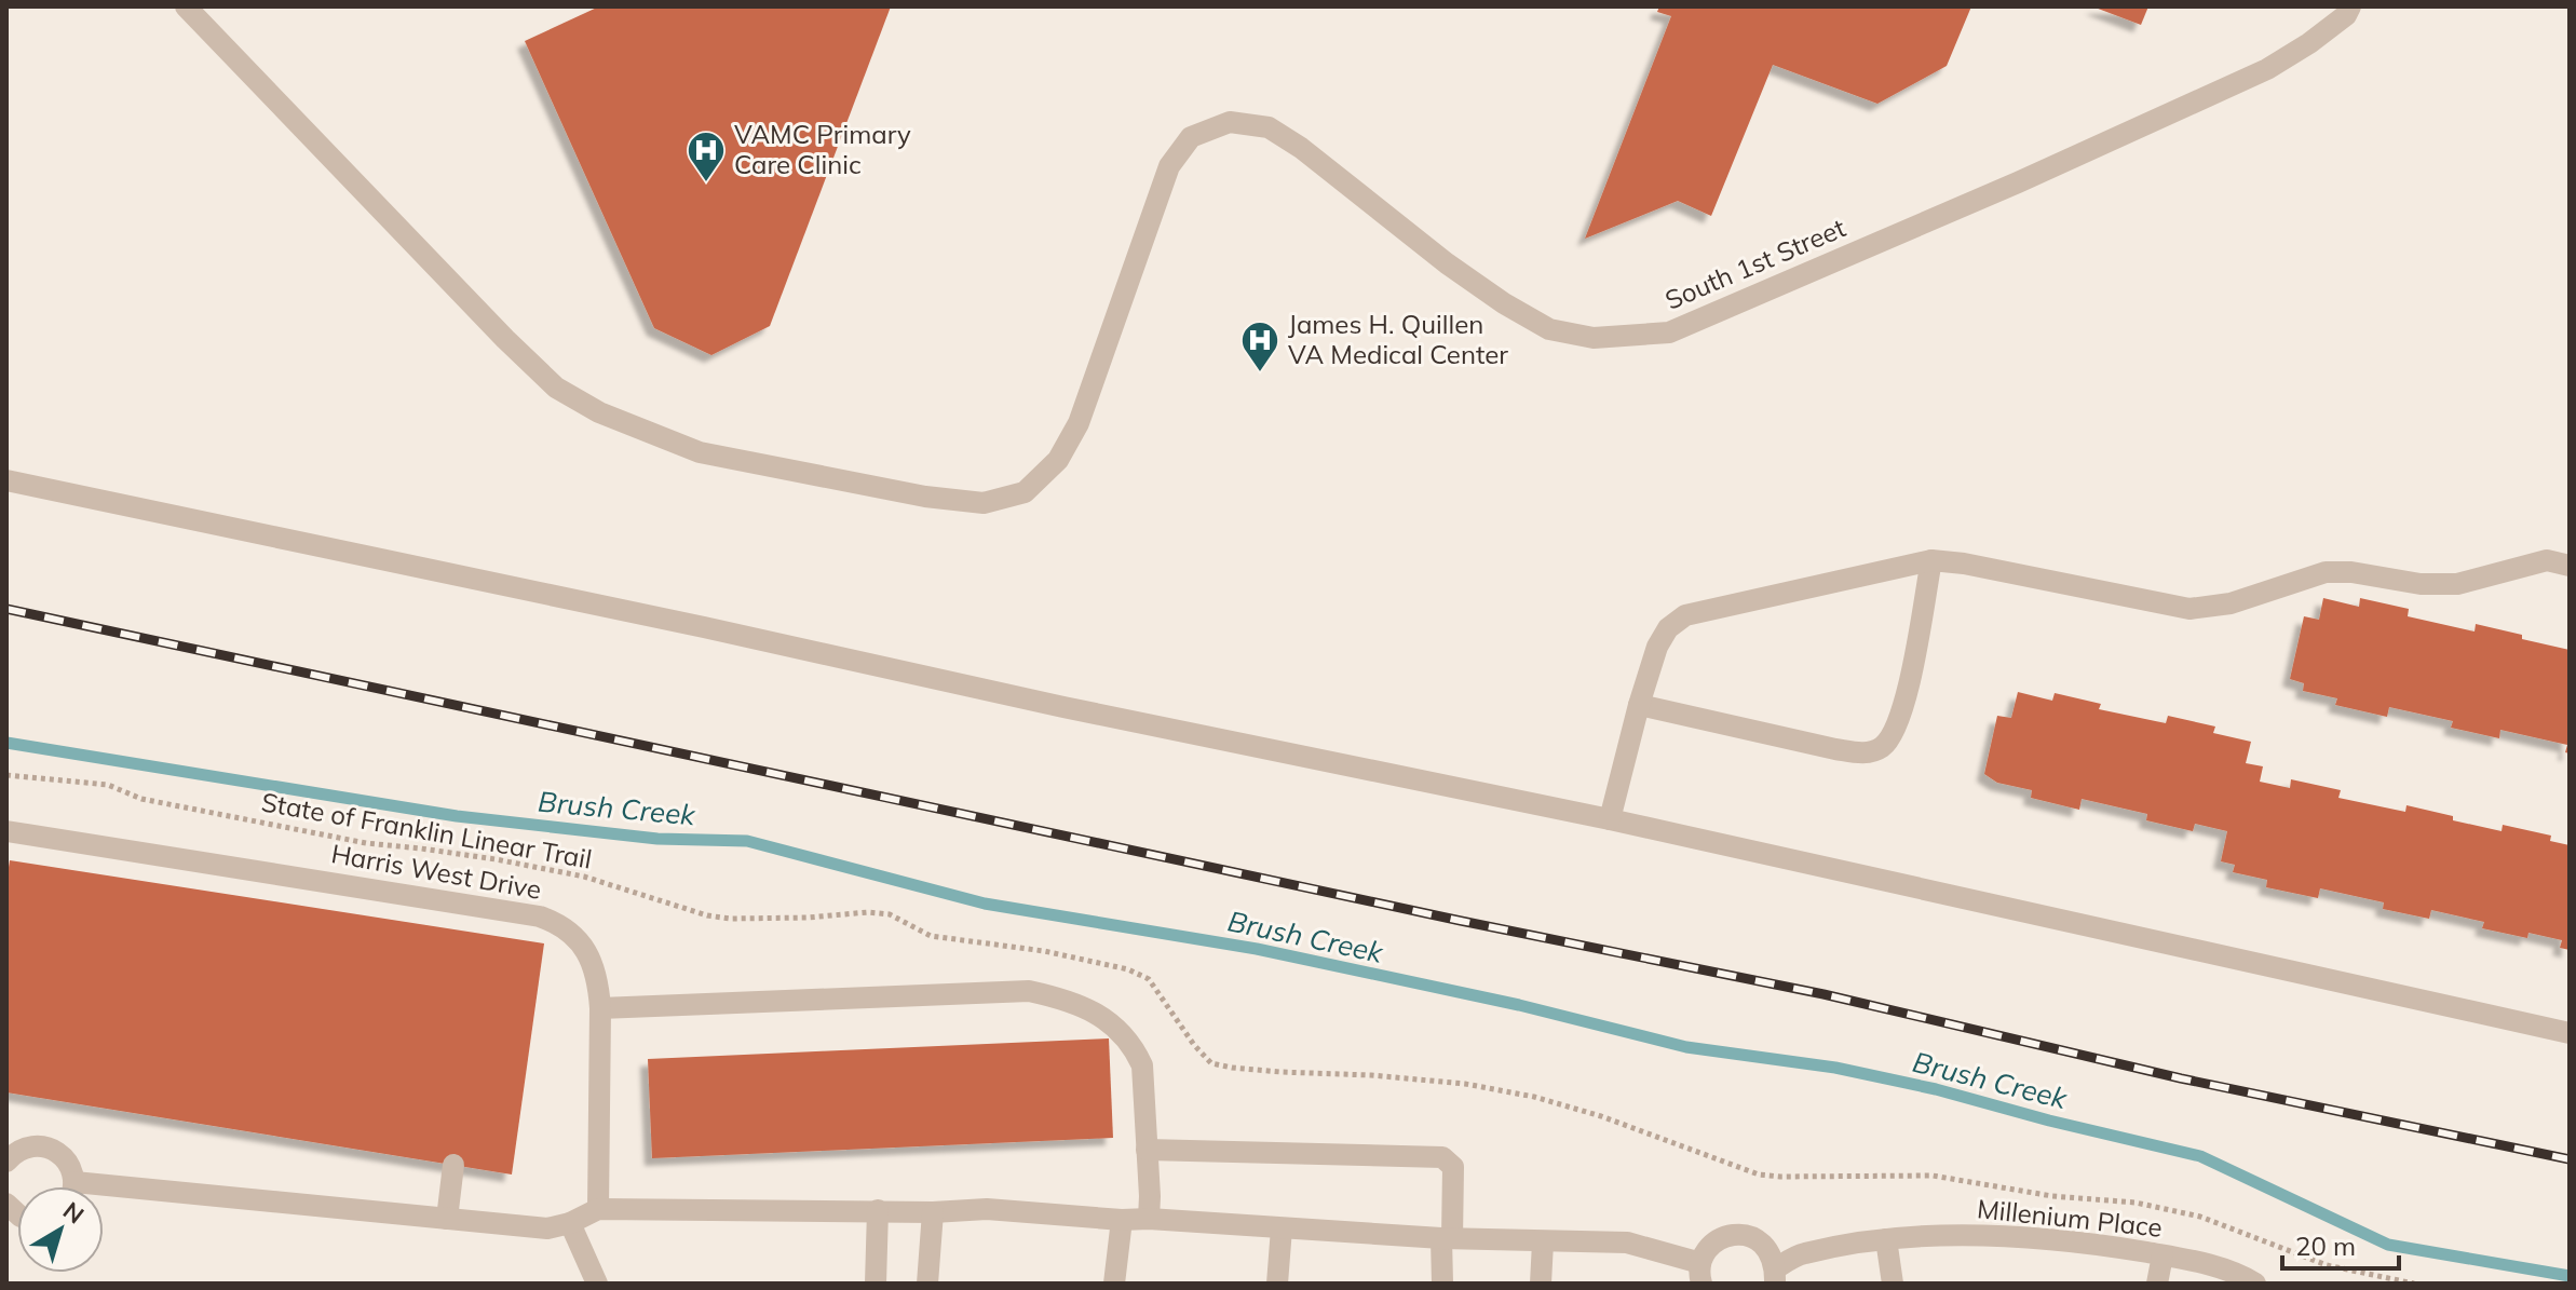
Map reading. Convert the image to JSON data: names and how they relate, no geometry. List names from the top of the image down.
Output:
{
  "streets": {
    "street": ["South 1st Street", "Harris West Drive", "Millenium Place"],
    "path": ["State of Franklin Linear Trail"]
  },
  "water": ["Brush Creek"],
  "places": {
    "hospital": ["VAMC Primary Care Clinic", "James H. Quillen VA Medical Center"]
  },
  "scale_bar": "20 m",
  "north": "top right"
}
